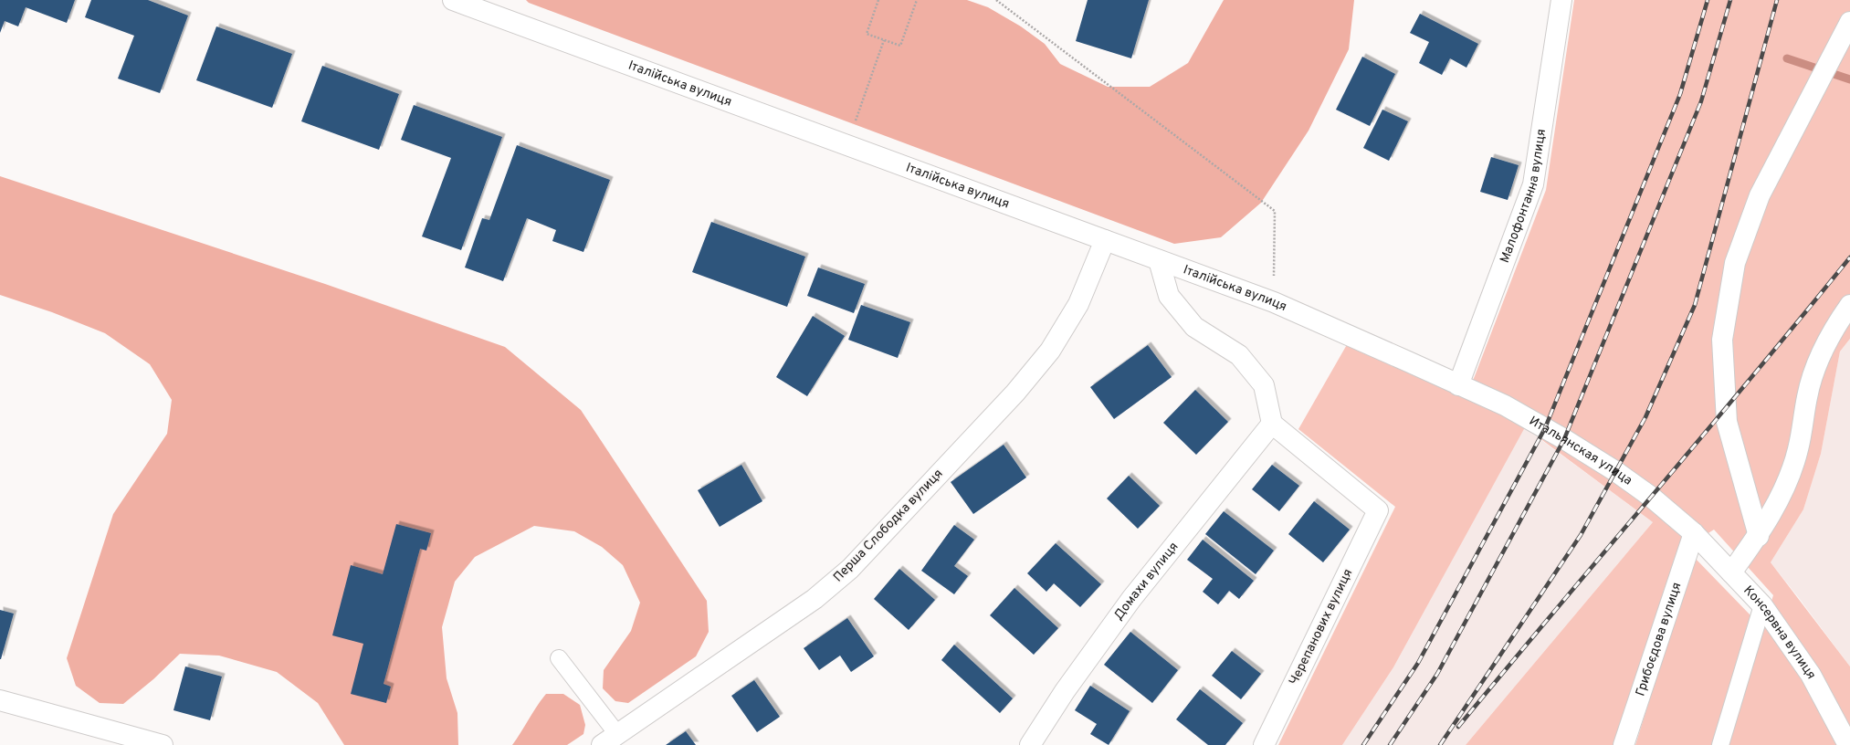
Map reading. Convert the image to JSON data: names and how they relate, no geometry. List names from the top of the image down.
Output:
{
  "streets": {
    "street": [
      "Італійська вулиця",
      "Малофонтанна вулиця",
      "Итальянская улица",
      "Перша Слободка вулиця",
      "Домахи вулиця",
      "Черепанових вулиця",
      "Консервна вулиця",
      "Грибоєдова вулиця"
    ]
  },
  "crossings": [
    ["Італійська вулиця", "Малофонтанна вулиця"],
    ["Італійська вулиця", "Итальянская улица"],
    ["Італійська вулиця", "Перша Слободка вулиця"],
    ["Малофонтанна вулиця", "Итальянская улица"],
    ["Итальянская улица", "Консервна вулиця"],
    ["Итальянская улица", "Грибоєдова вулиця"],
    ["Домахи вулиця", "Черепанових вулиця"],
    ["Консервна вулиця", "Грибоєдова вулиця"]
  ]
}
